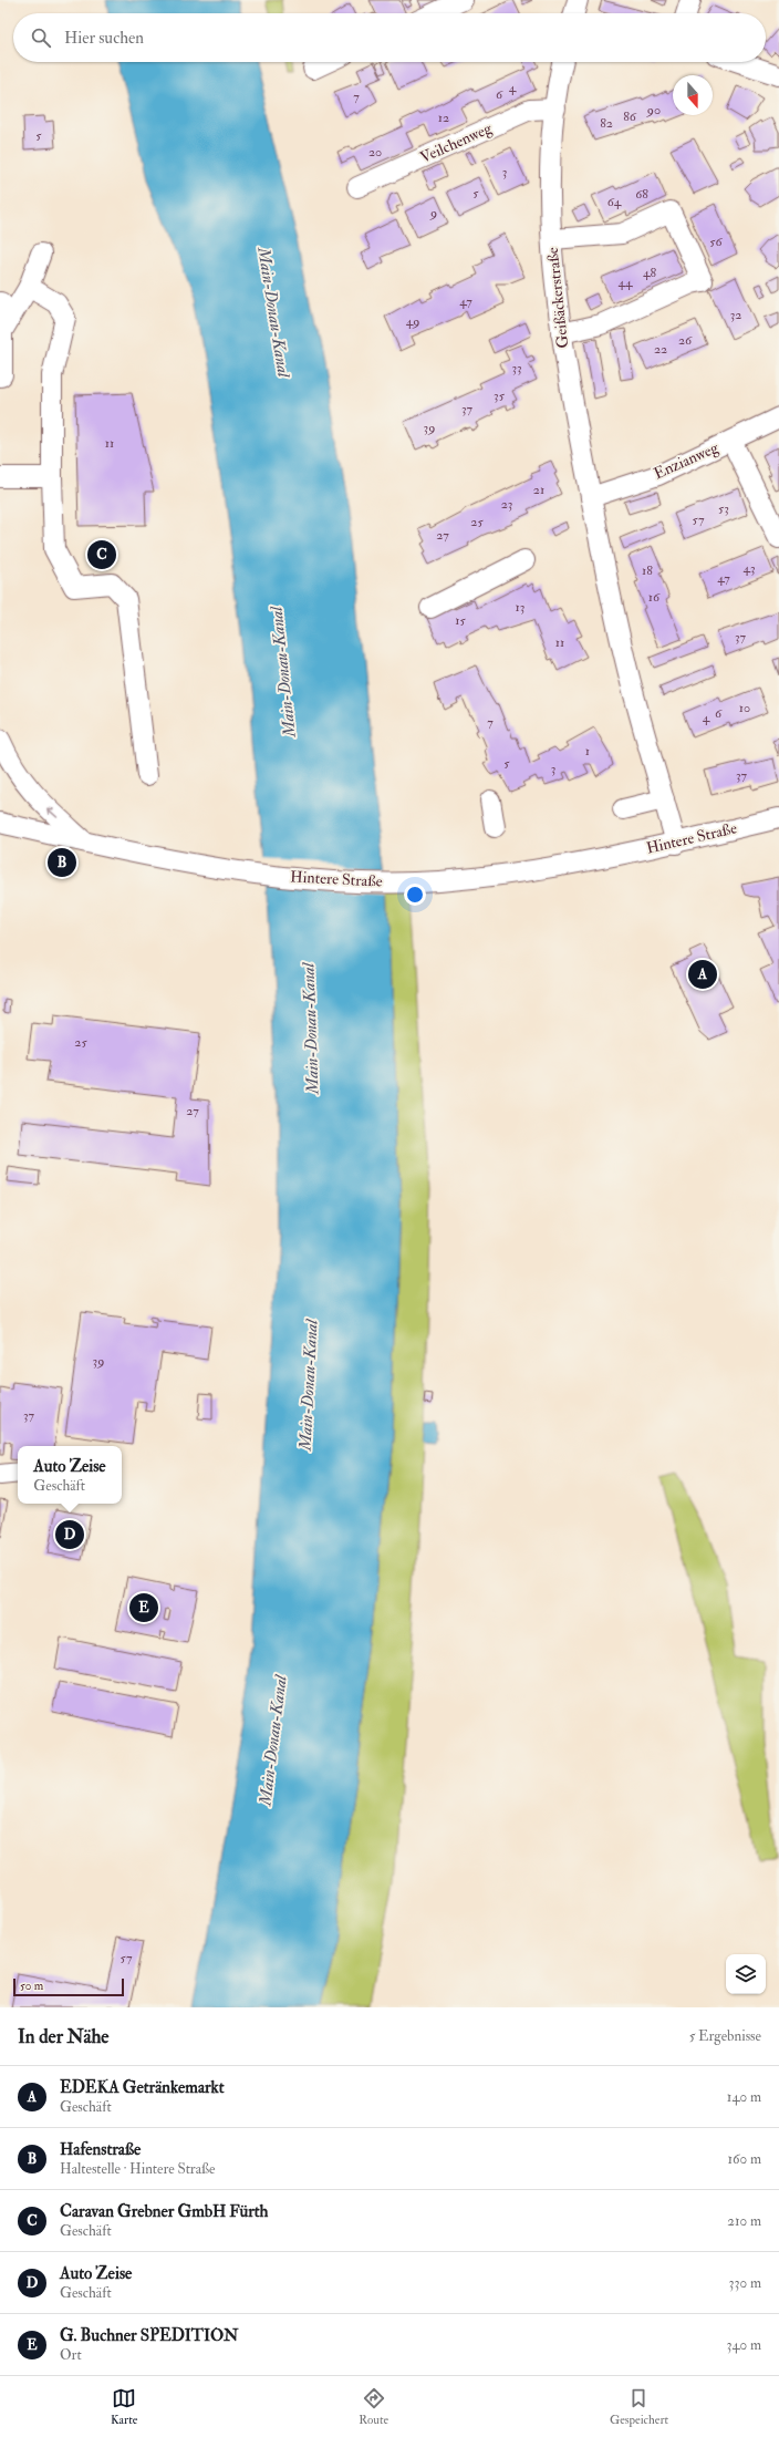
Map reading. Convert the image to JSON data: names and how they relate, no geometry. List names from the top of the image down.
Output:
{
  "streets": {
    "street": [
      "Veilchenweg",
      "Geißäckerstraße",
      "Enzianweg",
      "Hintere Straße"
    ]
  },
  "crossings": [
    ["Veilchenweg", "Geißäckerstraße"],
    ["Geißäckerstraße", "Enzianweg"],
    ["Geißäckerstraße", "Hintere Straße"]
  ],
  "water": ["Main-Donau-Kanal"],
  "house_numbers": [
    "4",
    "6",
    "7",
    "90",
    "86",
    "12",
    "82",
    "5",
    "20",
    "3",
    "5",
    "68",
    "64",
    "9",
    "56",
    "48",
    "44",
    "47",
    "32",
    "49",
    "26",
    "22",
    "33",
    "35",
    "37",
    "39",
    "11",
    "21",
    "23",
    "53",
    "57",
    "25",
    "27",
    "43",
    "18",
    "47",
    "16",
    "13",
    "15",
    "37",
    "11",
    "10",
    "6",
    "4",
    "7",
    "1",
    "5",
    "3",
    "37",
    "25",
    "27",
    "39",
    "37",
    "57"
  ],
  "scale_bar": "50 m",
  "north": "bottom",
  "page": {
    "search": "Hier suchen",
    "pins": [
      "C",
      "B",
      "A",
      "D",
      "E"
    ],
    "popup": ["Auto Zeise", "Geschäft"],
    "scale": "50 m",
    "heading": ["In der Nähe", "5 Ergebnisse"],
    "list": [
      {
        "mark": "A",
        "name": "EDEKA Getränkemarkt",
        "note": "Geschäft",
        "value": "140 m"
      },
      {
        "mark": "B",
        "name": "Hafenstraße",
        "note": "Haltestelle · Hintere Straße",
        "value": "160 m"
      },
      {
        "mark": "C",
        "name": "Caravan Grebner GmbH Fürth",
        "note": "Geschäft",
        "value": "210 m"
      },
      {
        "mark": "D",
        "name": "Auto Zeise",
        "note": "Geschäft",
        "value": "330 m"
      },
      {
        "mark": "E",
        "name": "G. Buchner SPEDITION",
        "note": "Ort",
        "value": "340 m"
      }
    ],
    "nav": ["Karte", "Route", "Gespeichert"]
  }
}
